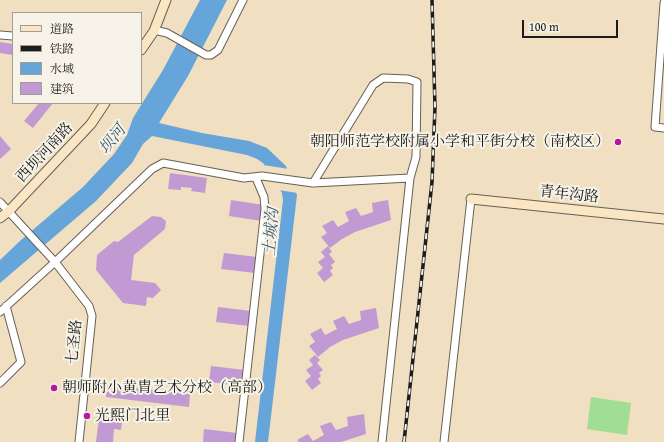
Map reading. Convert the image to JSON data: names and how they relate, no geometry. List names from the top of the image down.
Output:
{
  "streets": {
    "street": ["西坝河南路", "青年沟路", "七圣路"]
  },
  "crossings": [
    ["西坝河南路", "七圣路"]
  ],
  "water": ["坝河", "土城沟"],
  "places": ["朝阳师范学校附属小学和平街分校（南校区）", "朝师附小黄胄艺术分校（高部）", "光熙门北里"],
  "legend": [
    "道路",
    "铁路",
    "水域",
    "建筑"
  ],
  "scale_bar": "100 m"
}
